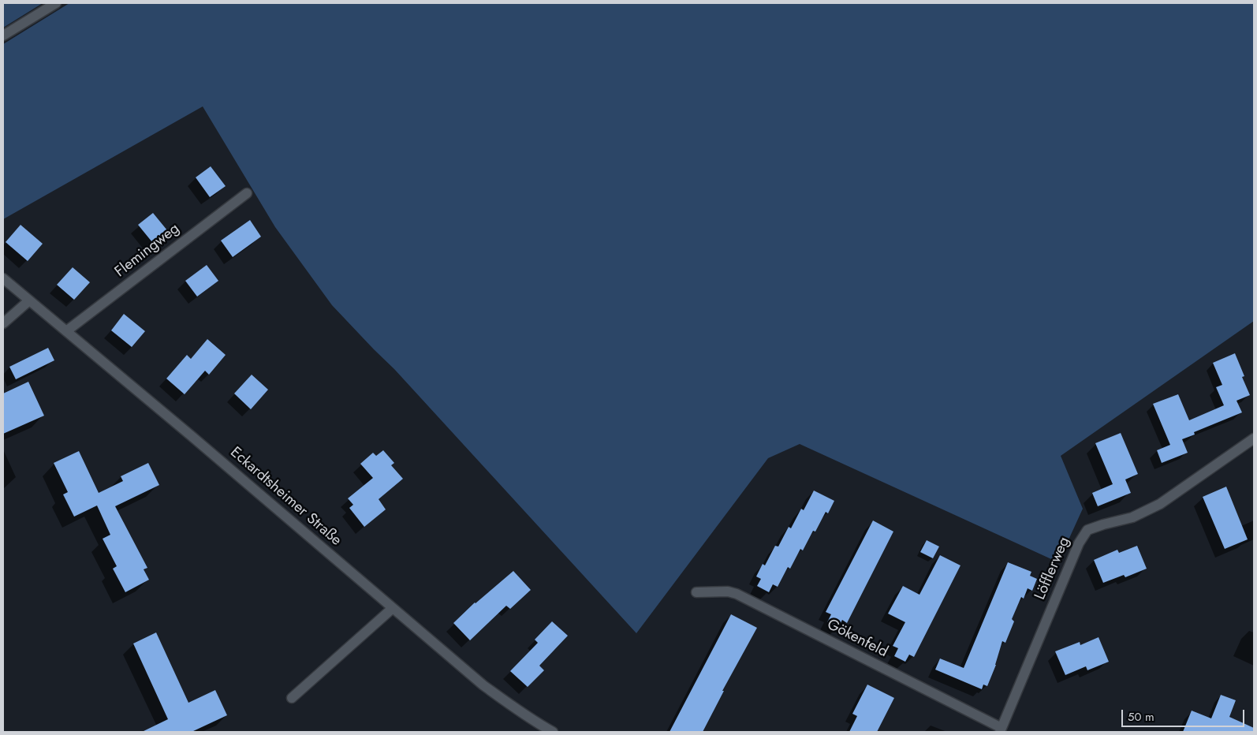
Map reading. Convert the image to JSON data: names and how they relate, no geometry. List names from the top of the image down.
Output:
{
  "streets": {
    "street": [
      "Flemingweg",
      "Eckardtsheimer Straße",
      "Löfflerweg",
      "Gökenfeld"
    ]
  },
  "crossings": [
    ["Flemingweg", "Eckardtsheimer Straße"],
    ["Löfflerweg", "Gökenfeld"]
  ],
  "scale_bar": "50 m"
}
